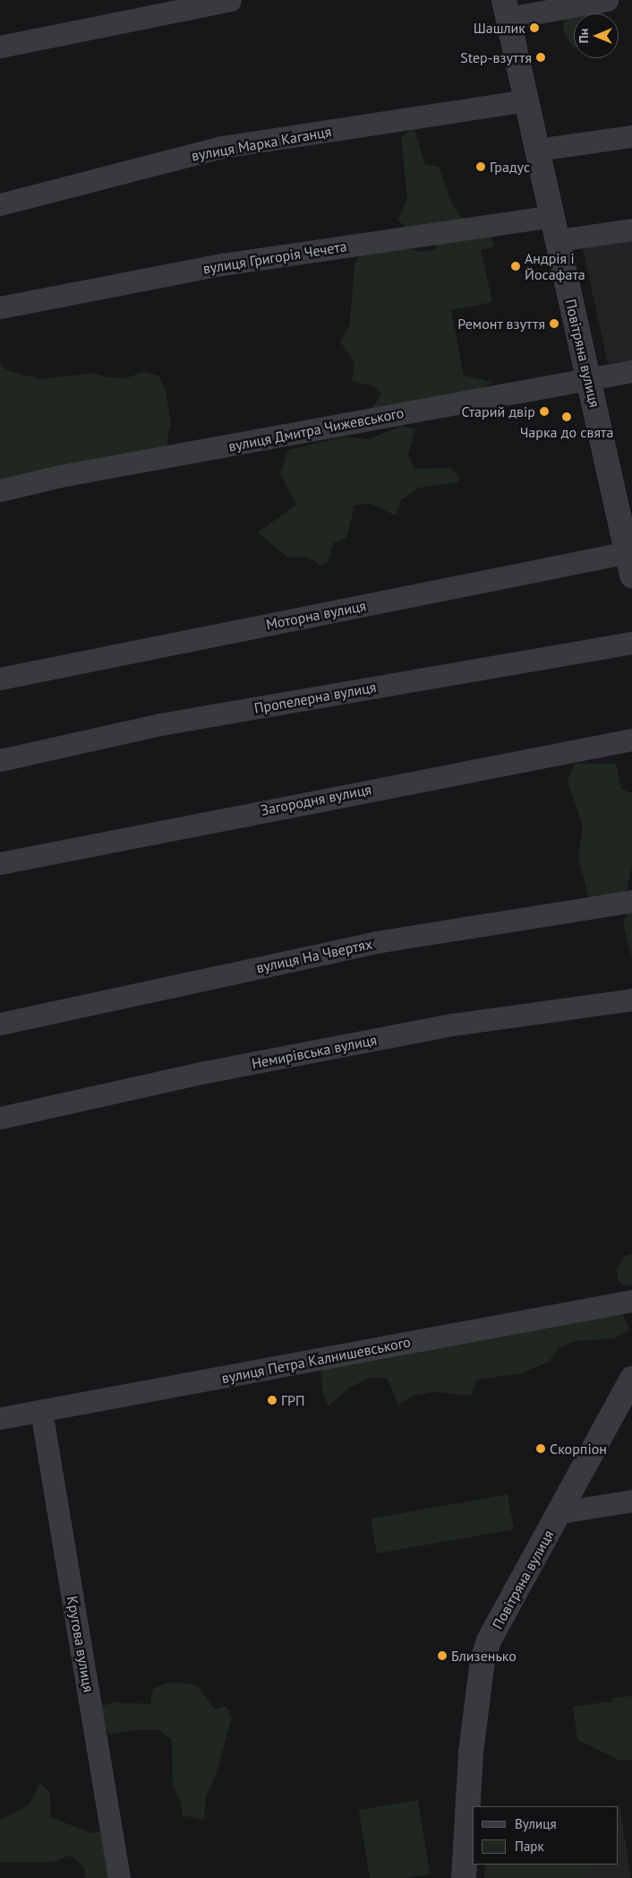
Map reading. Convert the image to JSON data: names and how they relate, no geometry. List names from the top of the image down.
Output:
{
  "streets": {
    "street": [
      "вулиця Марка Каганця",
      "вулиця Григорія Чечета",
      "Повітряна вулиця",
      "вулиця Дмитра Чижевського",
      "Моторна вулиця",
      "Пропелерна вулиця",
      "Загородня вулиця",
      "вулиця На Чвертях",
      "Немирівська вулиця",
      "вулиця Петра Калнишевського",
      "Кругова вулиця"
    ]
  },
  "crossings": [
    ["вулиця Марка Каганця", "Повітряна вулиця"],
    ["вулиця Григорія Чечета", "Повітряна вулиця"],
    ["Повітряна вулиця", "вулиця Дмитра Чижевського"],
    ["Повітряна вулиця", "Моторна вулиця"],
    ["вулиця Петра Калнишевського", "Кругова вулиця"]
  ],
  "places": [
    "Шашлик",
    "Step-взуття",
    "Градус",
    "Андрія і Йосафата",
    "Ремонт взуття",
    "Старий двір",
    "Чарка до свята",
    "ГРП",
    "Скорпіон",
    "Близенько"
  ],
  "legend": ["Вулиця", "Парк"],
  "north": "left"
}
